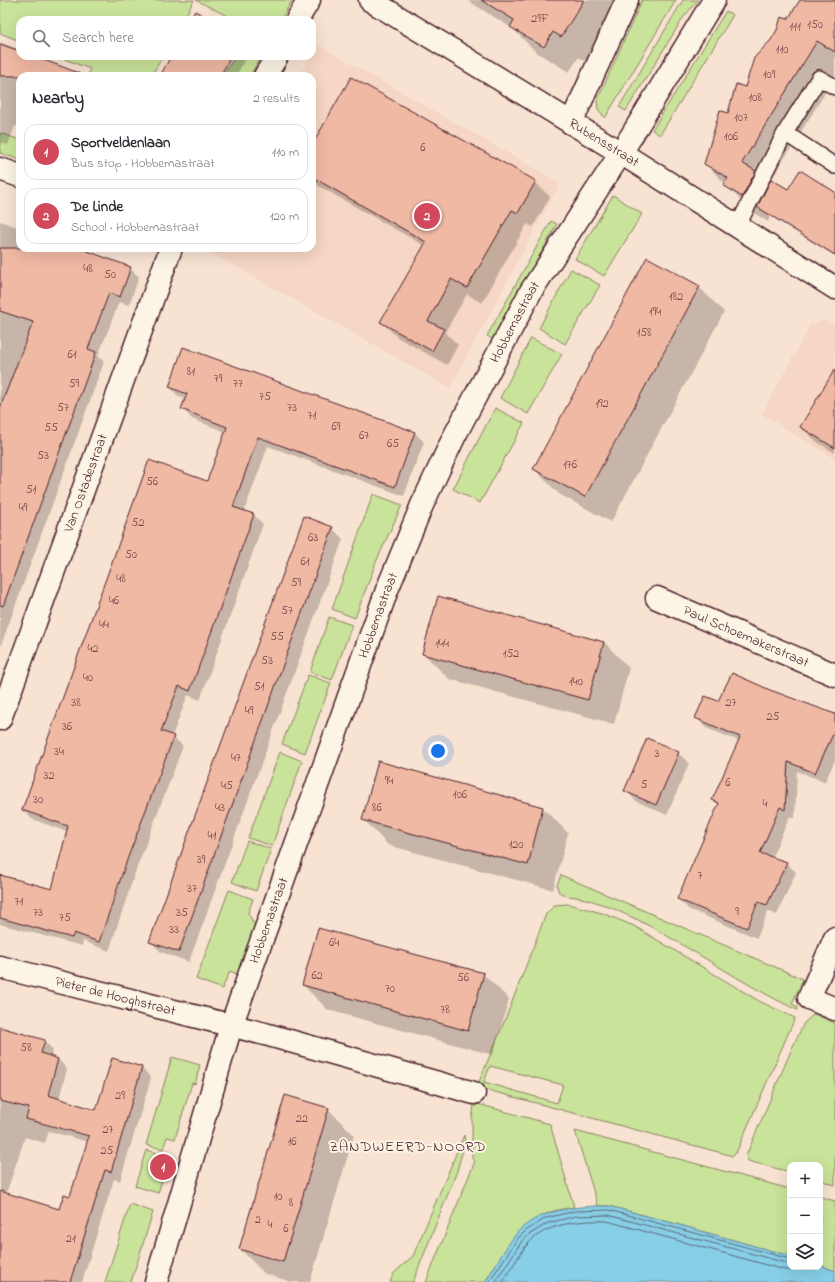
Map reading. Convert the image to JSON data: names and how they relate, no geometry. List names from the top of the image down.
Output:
{
  "streets": {
    "street": [
      "Rubensstraat",
      "Hobbemastraat",
      "Van Ostadestraat",
      "Paul Schoemakerstraat",
      "Pieter de Hooghstraat"
    ]
  },
  "crossings": [
    ["Rubensstraat", "Hobbemastraat"],
    ["Hobbemastraat", "Pieter de Hooghstraat"]
  ],
  "districts": ["ZANDWEERD-NOORD"],
  "house_numbers": [
    "29F",
    "150",
    "111",
    "110",
    "109",
    "108",
    "107",
    "106",
    "6",
    "48",
    "50",
    "182",
    "194",
    "158",
    "61",
    "81",
    "79",
    "59",
    "77",
    "75",
    "192",
    "57",
    "73",
    "71",
    "69",
    "55",
    "67",
    "65",
    "53",
    "176",
    "56",
    "51",
    "49",
    "52",
    "63",
    "50",
    "61",
    "48",
    "59",
    "46",
    "57",
    "44",
    "55",
    "144",
    "42",
    "152",
    "53",
    "40",
    "140",
    "51",
    "38",
    "27",
    "49",
    "25",
    "36",
    "34",
    "3",
    "47",
    "32",
    "94",
    "6",
    "5",
    "45",
    "106",
    "30",
    "4",
    "43",
    "86",
    "41",
    "120",
    "39",
    "7",
    "37",
    "71",
    "9",
    "73",
    "35",
    "75",
    "33",
    "64",
    "62",
    "56",
    "70",
    "78",
    "58",
    "29",
    "22",
    "27",
    "16",
    "25",
    "10",
    "8",
    "2",
    "4",
    "6",
    "21"
  ],
  "page": {
    "search": "Search here",
    "heading": ["Nearby", "2 results"],
    "list": [
      {
        "mark": "1",
        "name": "Sportveldenlaan",
        "note": "Bus stop · Hobbemastraat",
        "value": "110 m"
      },
      {
        "mark": "2",
        "name": "De Linde",
        "note": "School · Hobbemastraat",
        "value": "120 m"
      }
    ],
    "pins": ["2", "1"],
    "map_buttons": ["+", "−"]
  }
}
